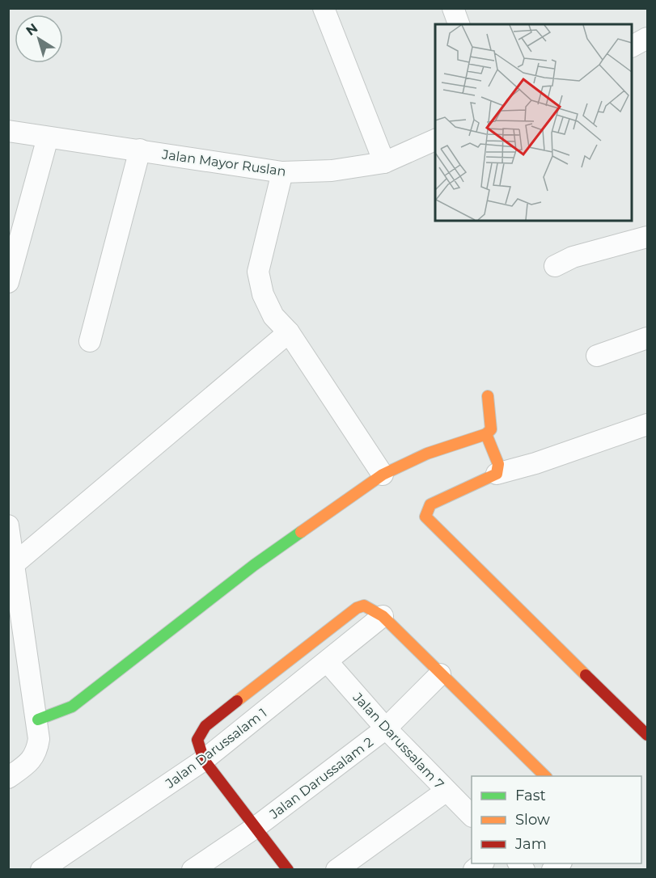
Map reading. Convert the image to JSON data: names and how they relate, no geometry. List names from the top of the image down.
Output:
{
  "streets": {
    "street": [
      "Jalan Mayor Ruslan",
      "Jalan Darussalam 7",
      "Jalan Darussalam 1",
      "Jalan Darussalam 2"
    ]
  },
  "crossings": [
    ["Jalan Darussalam 7", "Jalan Darussalam 1"],
    ["Jalan Darussalam 7", "Jalan Darussalam 2"]
  ],
  "legend": ["Fast", "Slow", "Jam"],
  "north": "top left"
}
